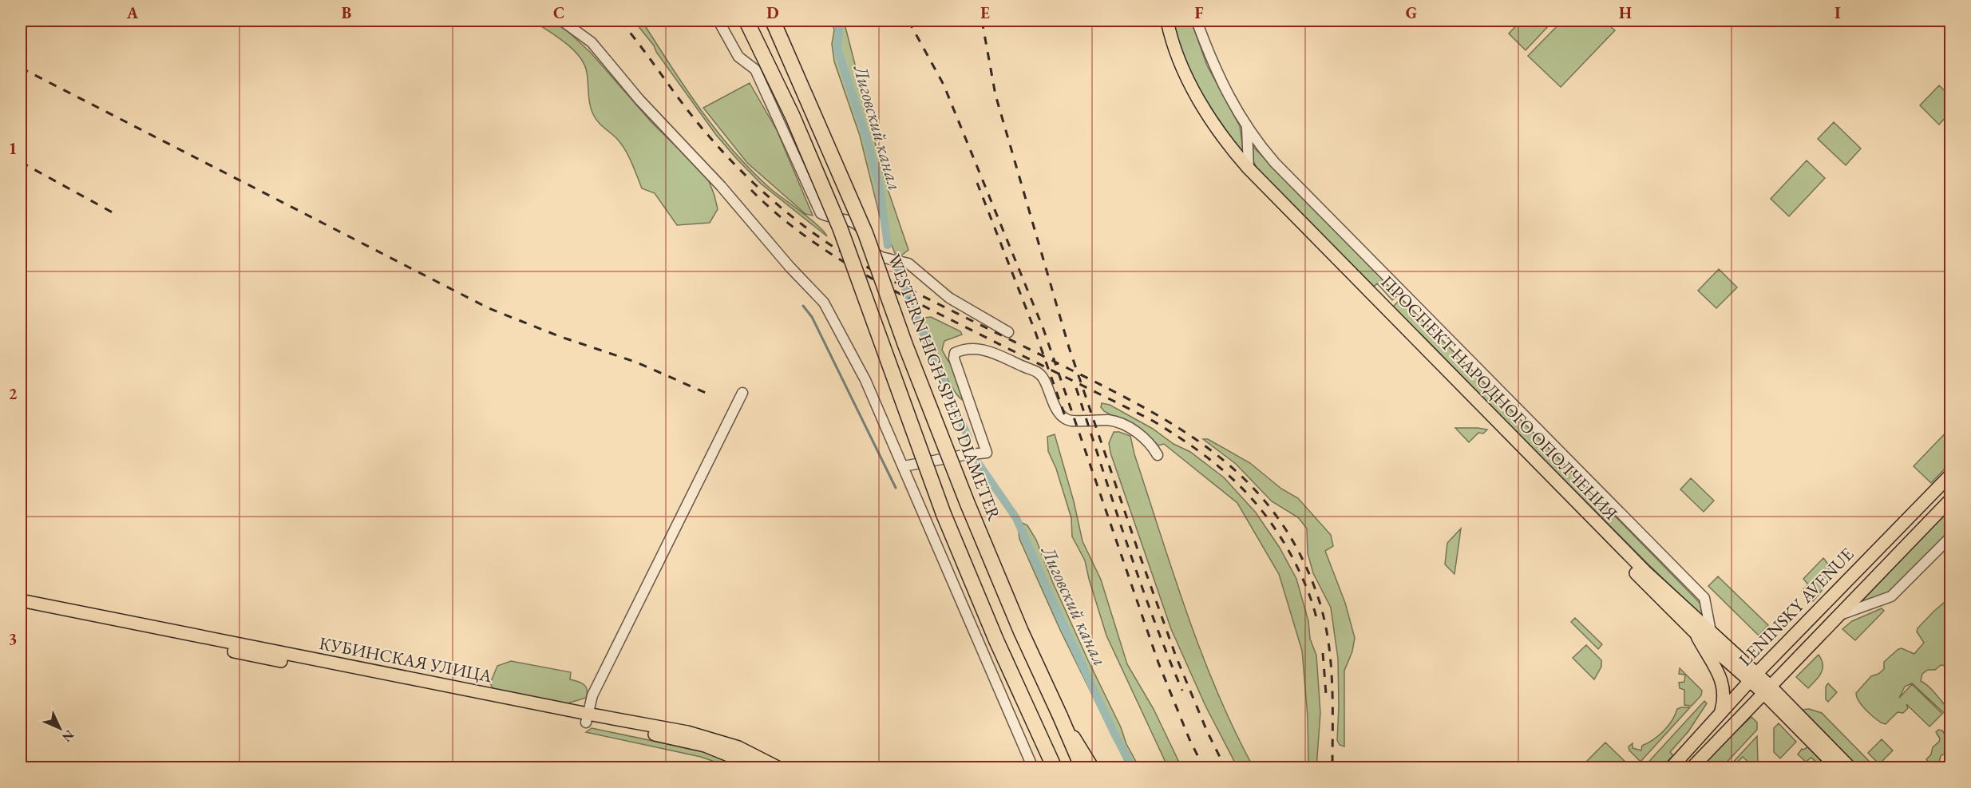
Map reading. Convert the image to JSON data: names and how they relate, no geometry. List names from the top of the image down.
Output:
{
  "streets": {
    "highway": ["WESTERN HIGH-SPEED DIAMETER"],
    "main road": ["ПРОСПЕКТ НАРОДНОГО ОПОЛЧЕНИЯ", "LENINSKY AVENUE", "КУБИНСКАЯ УЛИЦА"]
  },
  "crossings": [
    ["ПРОСПЕКТ НАРОДНОГО ОПОЛЧЕНИЯ", "LENINSKY AVENUE"]
  ],
  "water": ["Лиговский канал"],
  "north": "bottom right",
  "grid": {
    "columns": [
      "A",
      "B",
      "C",
      "D",
      "E",
      "F",
      "G",
      "H",
      "I"
    ],
    "rows": ["1", "2", "3"]
  }
}
